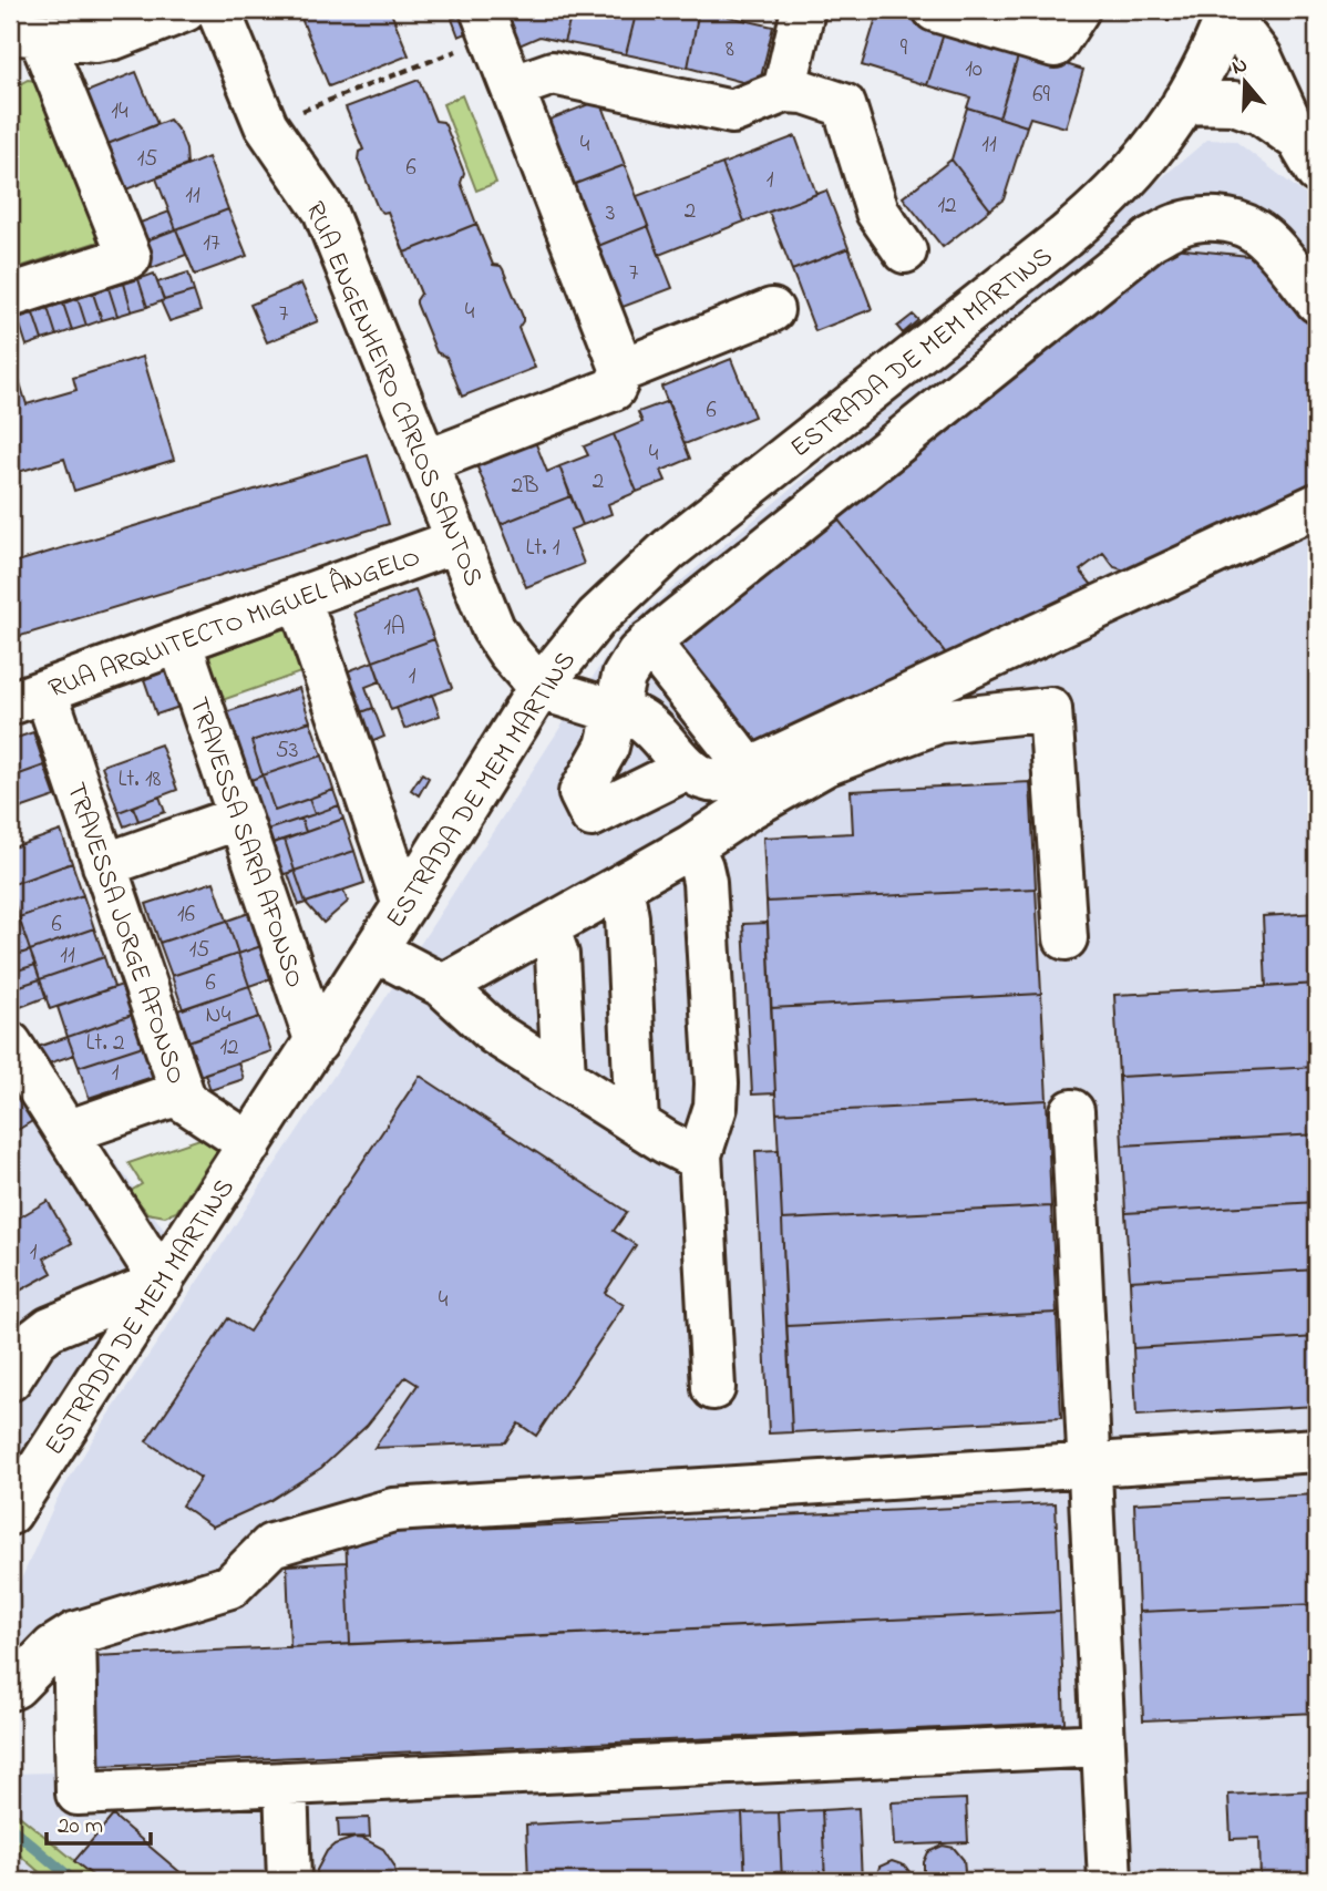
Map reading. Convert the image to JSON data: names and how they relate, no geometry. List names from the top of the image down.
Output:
{
  "streets": {
    "street": [
      "ESTRADA DE MEM MARTINS",
      "RUA ENGENHEIRO CARLOS SANTOS",
      "RUA ARQUITECTO MIGUEL ÂNGELO",
      "TRAVESSA SARA AFONSO",
      "TRAVESSA JORGE AFONSO"
    ]
  },
  "crossings": [
    ["ESTRADA DE MEM MARTINS", "RUA ENGENHEIRO CARLOS SANTOS"],
    ["ESTRADA DE MEM MARTINS", "TRAVESSA SARA AFONSO"],
    ["ESTRADA DE MEM MARTINS", "TRAVESSA JORGE AFONSO"],
    ["RUA ENGENHEIRO CARLOS SANTOS", "RUA ARQUITECTO MIGUEL ÂNGELO"],
    ["RUA ARQUITECTO MIGUEL ÂNGELO", "TRAVESSA SARA AFONSO"],
    ["RUA ARQUITECTO MIGUEL ÂNGELO", "TRAVESSA JORGE AFONSO"]
  ],
  "house_numbers": [
    "9",
    "8",
    "10",
    "69",
    "14",
    "4",
    "11",
    "15",
    "6",
    "1",
    "11",
    "12",
    "2",
    "3",
    "17",
    "7",
    "4",
    "7",
    "6",
    "4",
    "2",
    "2B",
    "Lt. 1",
    "1A",
    "1",
    "53",
    "Lt. 18",
    "16",
    "6",
    "15",
    "11",
    "6",
    "N4",
    "Lt. 2",
    "12",
    "1",
    "1",
    "4"
  ],
  "scale_bar": "20 m",
  "north": "top"
}
